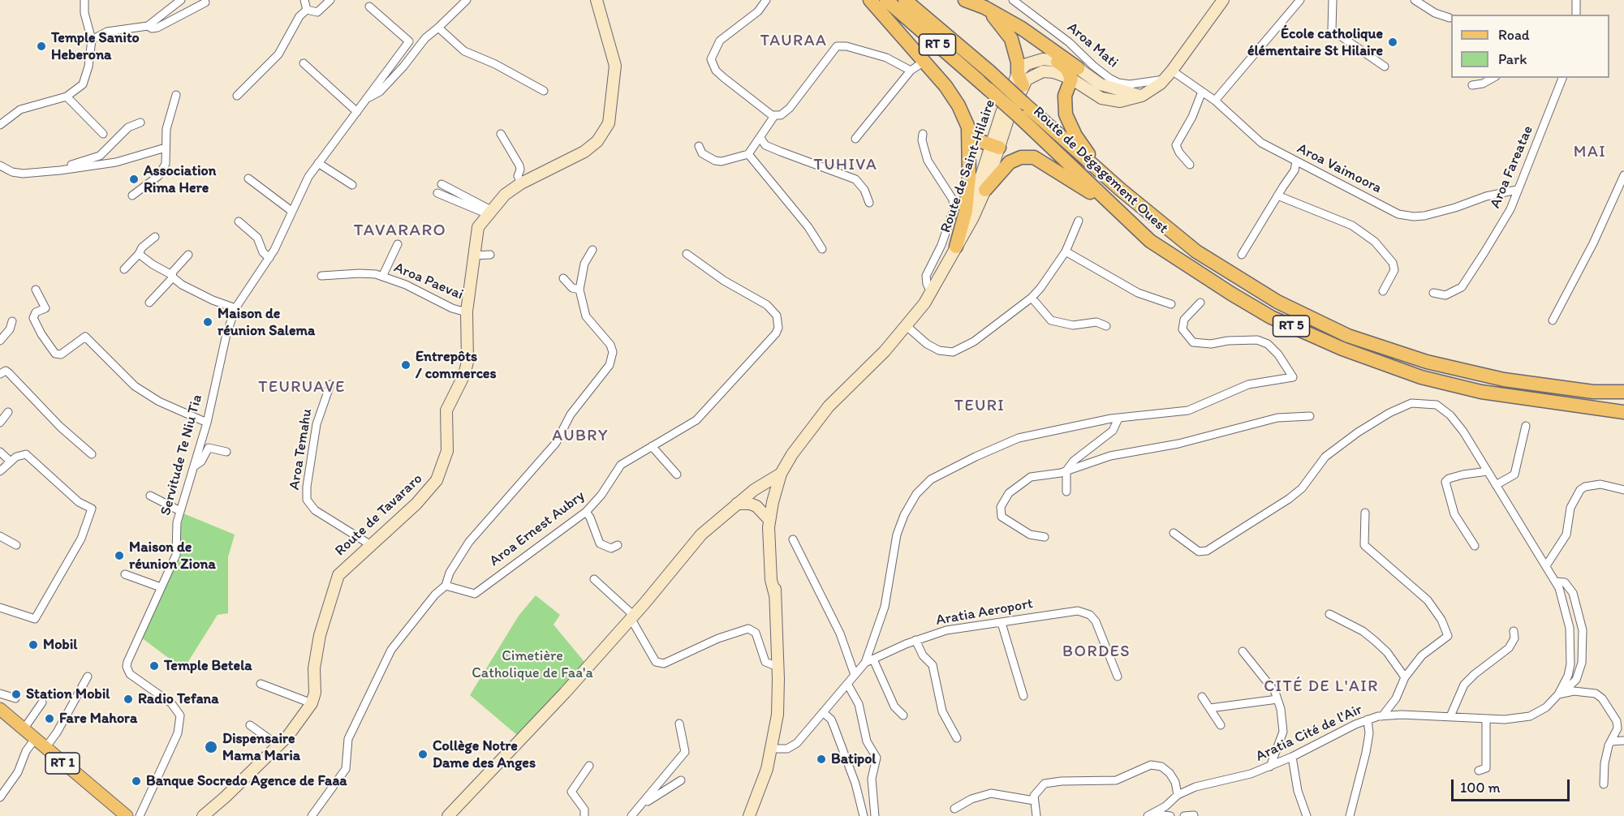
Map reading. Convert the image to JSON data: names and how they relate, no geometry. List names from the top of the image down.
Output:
{
  "streets": {
    "highway": ["RT 5", "Route de Dégagement Ouest"],
    "main road": ["Route de Saint-Hilaire", "Route de Tavararo", "RT 1"],
    "street": [
      "Aroa Mati",
      "Aroa Fareatae",
      "Aroa Vaimoora",
      "Aroa Paevai",
      "Aroa Temahu",
      "Servitude Te Niu Tia",
      "Aroa Ernest Aubry",
      "Aratia Aeroport",
      "Aratia Cité de l'Air"
    ]
  },
  "crossings": [
    ["Aroa Mati", "Aroa Vaimoora"],
    ["Aroa Fareatae", "Aroa Vaimoora"],
    ["Aroa Paevai", "Route de Tavararo"],
    ["Aroa Temahu", "Route de Tavararo"]
  ],
  "districts": [
    "TAURAA",
    "MAI",
    "TUHIVA",
    "TAVARARO",
    "TEURUAVE",
    "TEURI",
    "AUBRY",
    "BORDES",
    "CITÉ DE L'AIR"
  ],
  "parks": ["Cimetière Catholique de Faa'a"],
  "places": [
    "École catholique élémentaire St Hilaire",
    "Temple Sanito Heberona",
    "Association Rima Here",
    "Maison de réunion Salema",
    "Entrepôts / commerces",
    "Maison de réunion Ziona",
    "Mobil",
    "Temple Betela",
    "Station Mobil",
    "Radio Tefana",
    "Fare Mahora",
    "Dispensaire Mama Maria",
    "Collège Notre Dame des Anges",
    "Batipol",
    "Banque Socredo Agence de Faaa"
  ],
  "legend": ["Road", "Park"],
  "scale_bar": "100 m"
}
